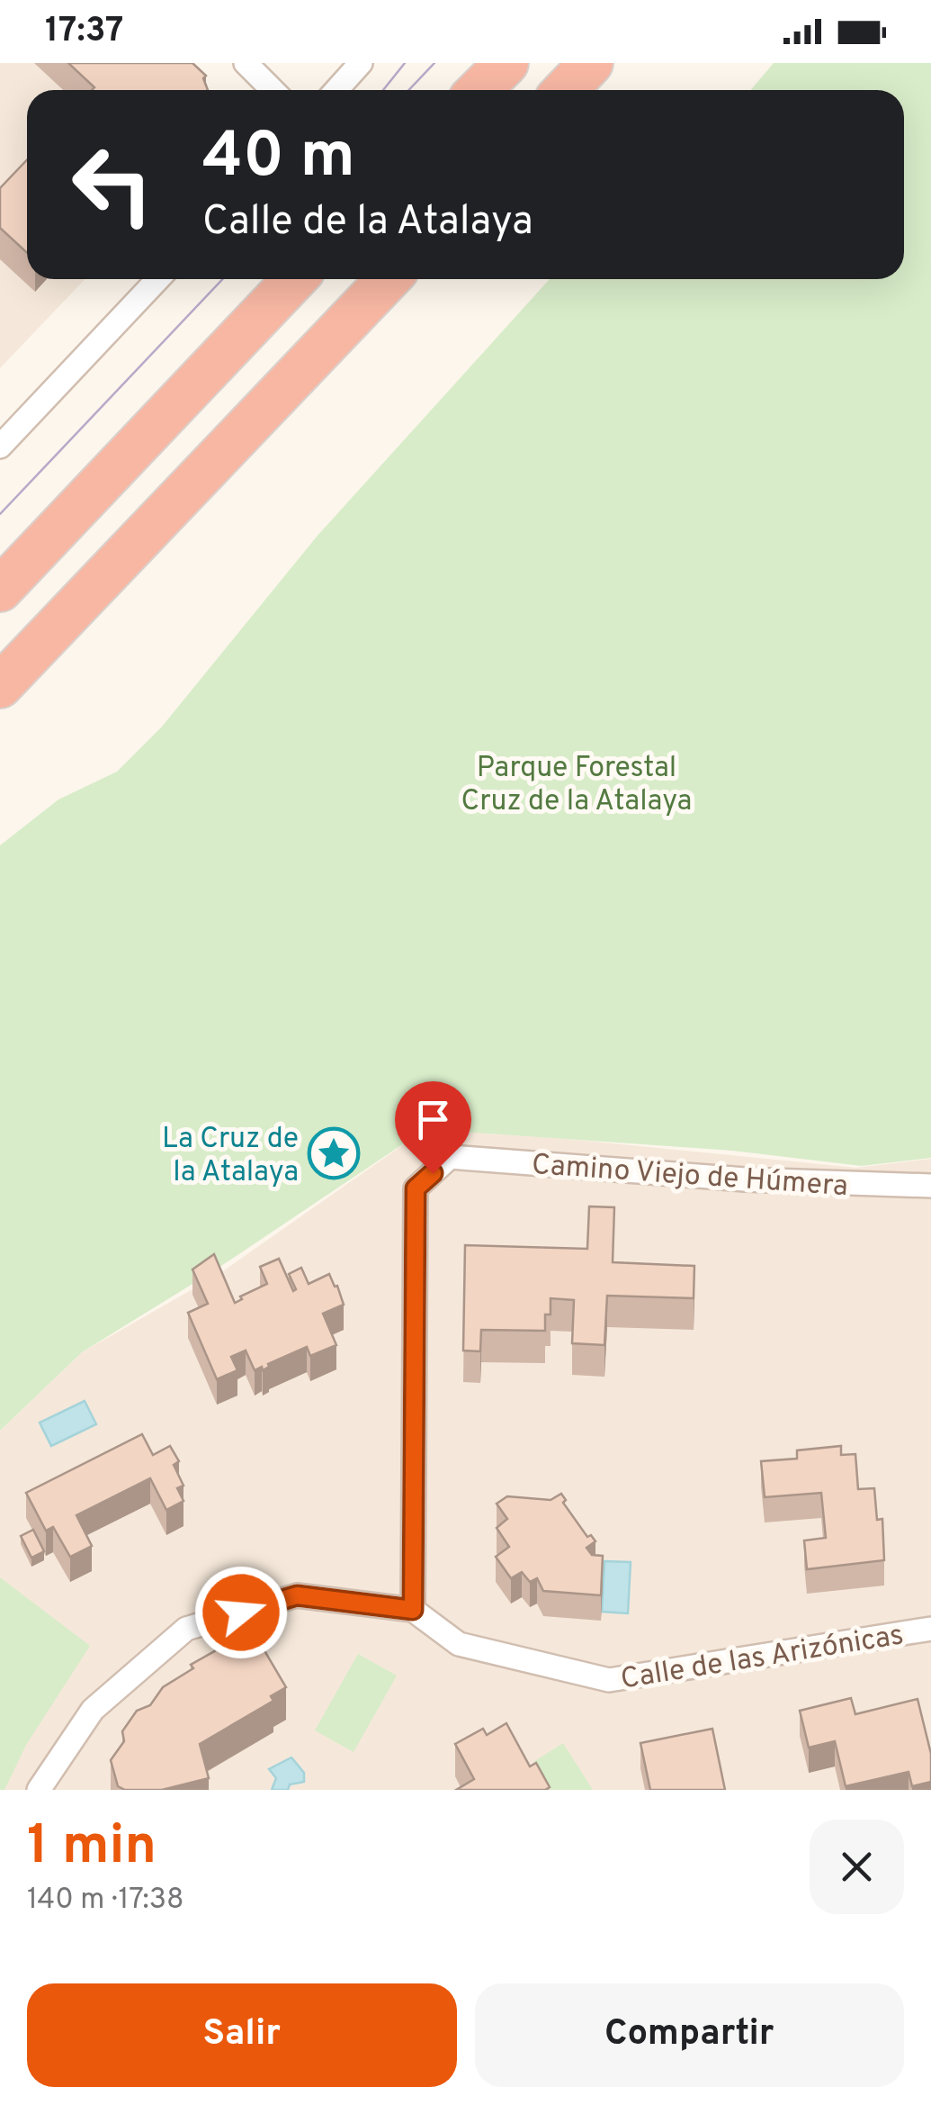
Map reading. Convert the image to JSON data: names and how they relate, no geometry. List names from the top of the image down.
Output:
{
  "streets": {
    "street": ["Camino Viejo de Húmera", "Calle de las Arizónicas"]
  },
  "crossings": [
    ["Camino Viejo de Húmera", "Calle de las Arizónicas"]
  ],
  "parks": ["Parque Forestal Cruz de la Atalaya"],
  "places": {
    "place": ["La Cruz de la Atalaya"]
  },
  "page": {
    "status": "17:37",
    "turn": ["40 m", "Calle de la Atalaya"],
    "heading": ["1 min", "140 m · 17:38"],
    "buttons": ["Salir", "Compartir"]
  }
}
